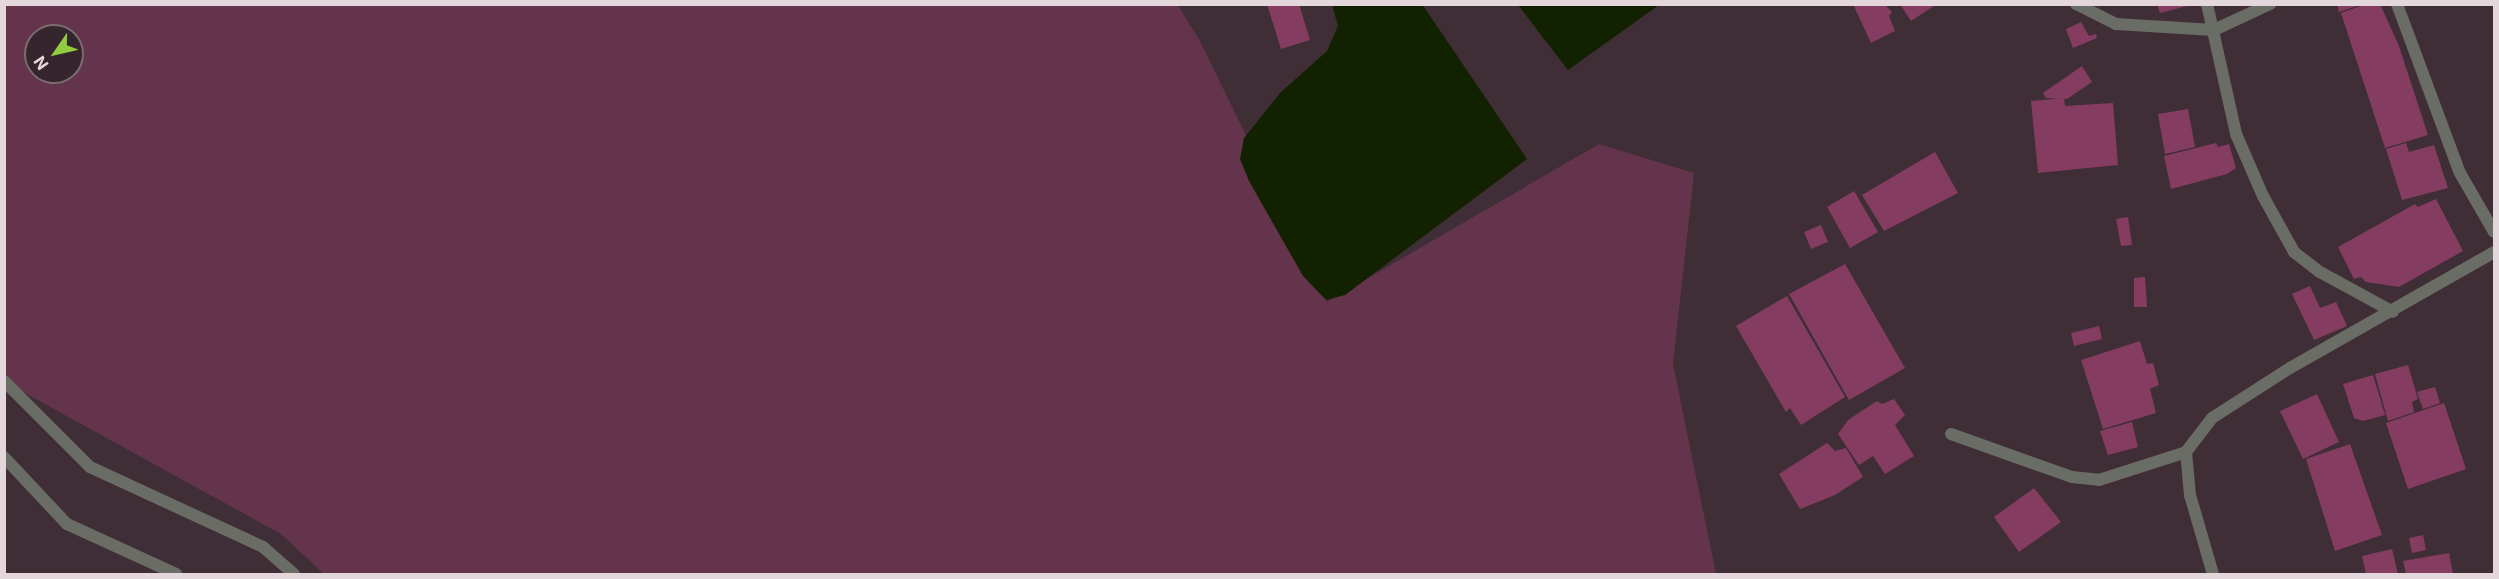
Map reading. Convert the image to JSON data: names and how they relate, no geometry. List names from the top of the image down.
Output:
{
  "north": "bottom left"
}
